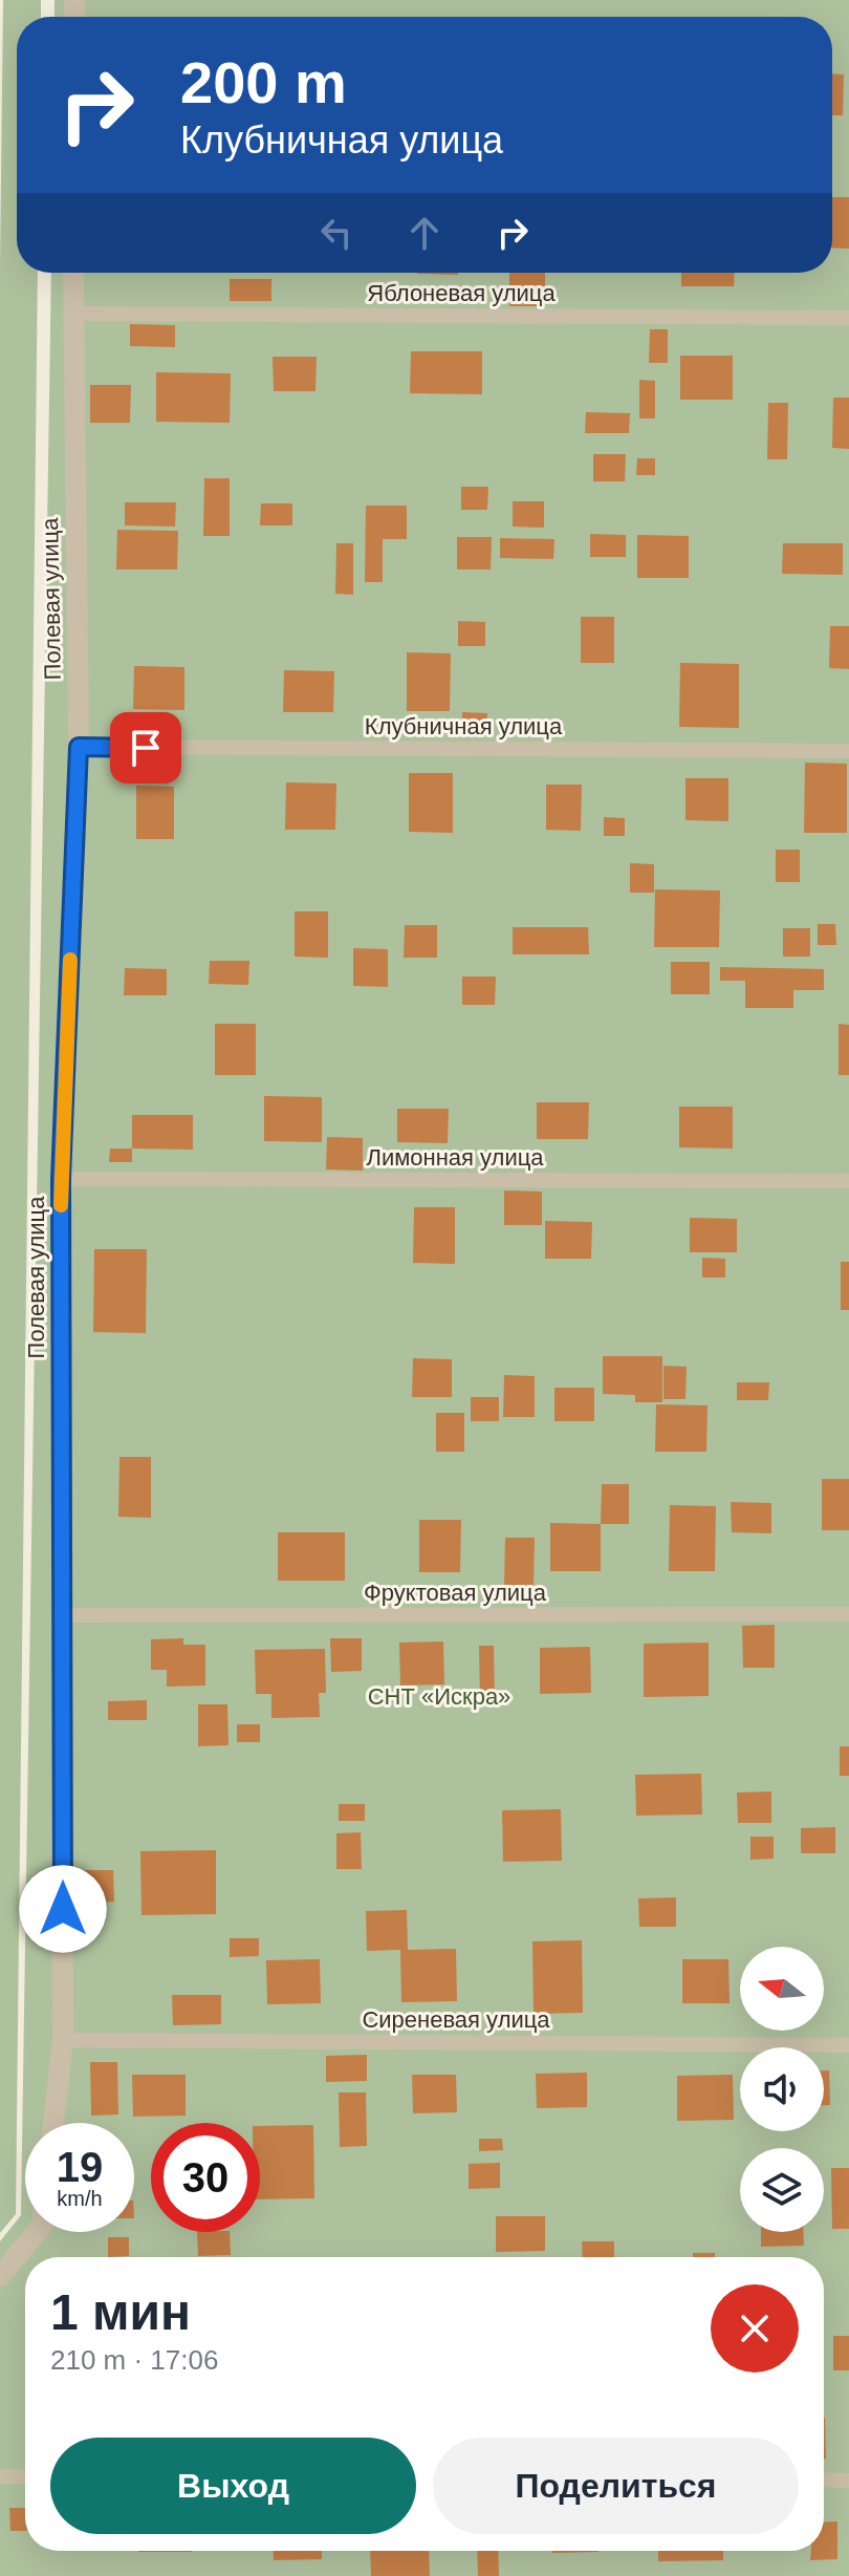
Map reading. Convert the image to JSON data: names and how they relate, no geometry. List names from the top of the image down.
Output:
{
  "streets": {
    "street": ["Полевая улица"],
    "lane": [
      "Яблоневая улица",
      "Клубничная улица",
      "Лимонная улица",
      "Фруктовая улица",
      "Сиреневая улица"
    ]
  },
  "crossings": [
    ["Яблоневая улица", "Полевая улица"],
    ["Полевая улица", "Клубничная улица"],
    ["Полевая улица", "Лимонная улица"],
    ["Полевая улица", "Фруктовая улица"],
    ["Полевая улица", "Сиреневая улица"]
  ],
  "parks": ["СНТ «Искра»"],
  "north": "left",
  "page": {
    "turn": ["200 m", "Клубничная улица"],
    "speed": "19 km/h",
    "limit": "30",
    "heading": ["1 мин", "210 m · 17:06"],
    "buttons": ["Выход", "Поделиться"]
  }
}
